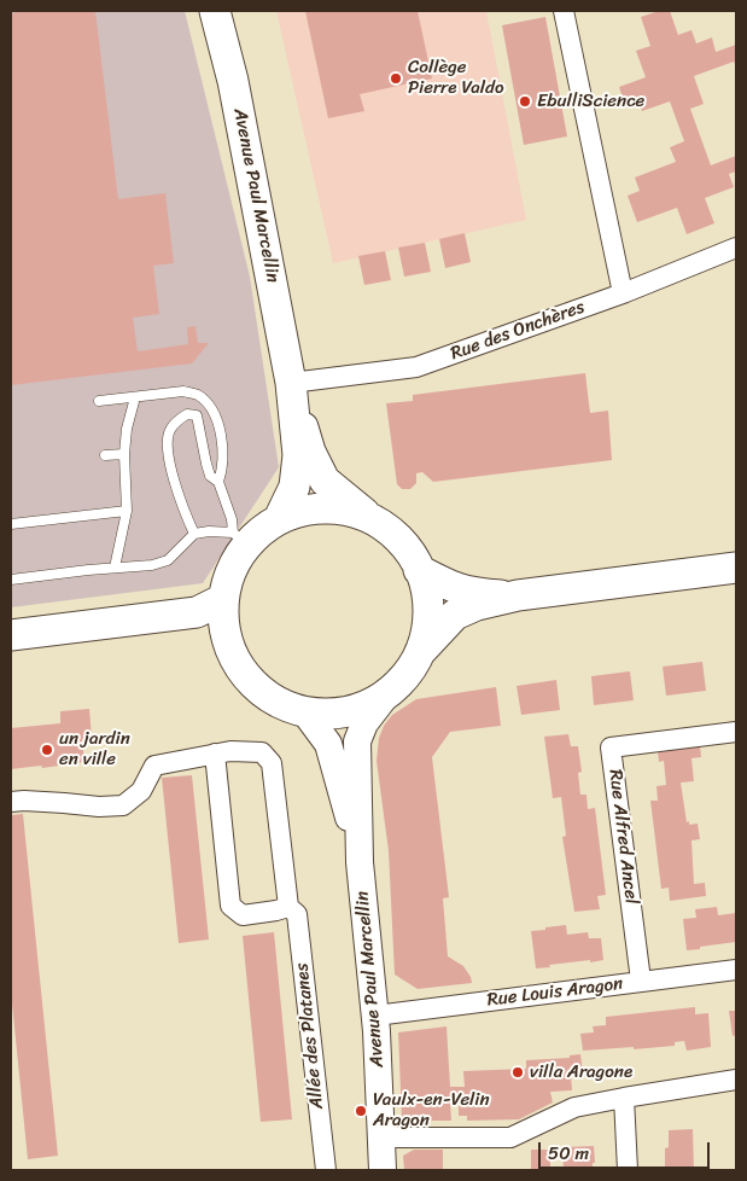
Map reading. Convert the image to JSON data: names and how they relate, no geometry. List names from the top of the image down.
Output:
{
  "streets": {
    "main road": ["Avenue Paul Marcellin"],
    "street": [
      "Rue des Onchères",
      "Rue Alfred Ancel",
      "Rue Louis Aragon",
      "Allée des Platanes"
    ]
  },
  "crossings": [
    ["Avenue Paul Marcellin", "Rue des Onchères"],
    ["Avenue Paul Marcellin", "Rue Louis Aragon"],
    ["Rue Alfred Ancel", "Rue Louis Aragon"]
  ],
  "places": [
    "Collège Pierre Valdo",
    "EbulliScience",
    "un jardin en ville",
    "villa Aragone",
    "Vaulx-en-Velin Aragon"
  ],
  "scale_bar": "50 m"
}
